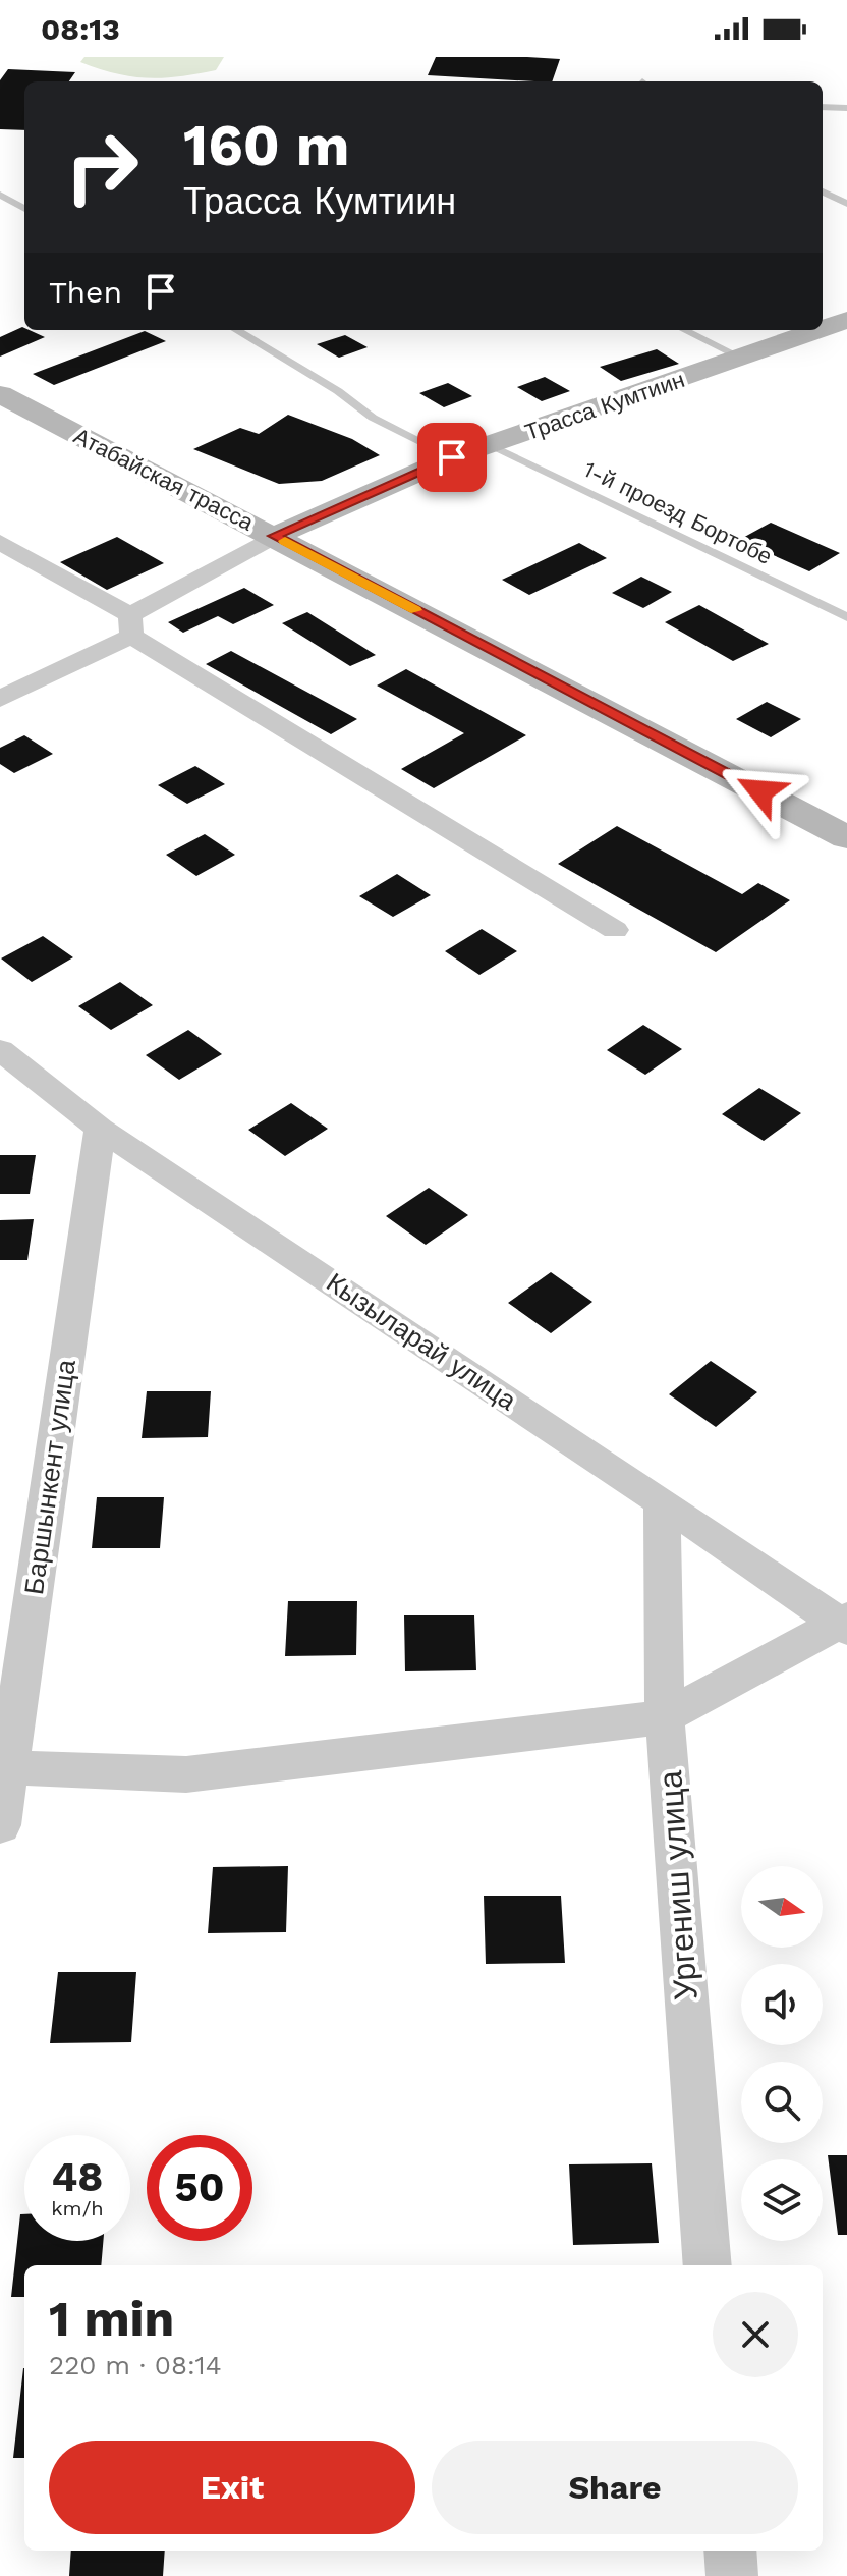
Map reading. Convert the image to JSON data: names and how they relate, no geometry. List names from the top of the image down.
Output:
{
  "streets": {
    "main road": ["Трасса Кумтиин", "Атабайская трасса"],
    "street": ["Кызыларай улица", "Баршынкент улица", "Ургениш улица"],
    "lane": ["1-й проезд Бортобе"]
  },
  "crossings": [
    ["Трасса Кумтиин", "Атабайская трасса"],
    ["Трасса Кумтиин", "1-й проезд Бортобе"],
    ["Кызыларай улица", "Баршынкент улица"],
    ["Кызыларай улица", "Ургениш улица"]
  ],
  "north": "right",
  "page": {
    "status": "08:13",
    "turn": ["160 m", "Трасса Кумтиин"],
    "then": "Then",
    "speed": "48 km/h",
    "limit": "50",
    "heading": ["1 min", "220 m · 08:14"],
    "buttons": ["Exit", "Share"]
  }
}
